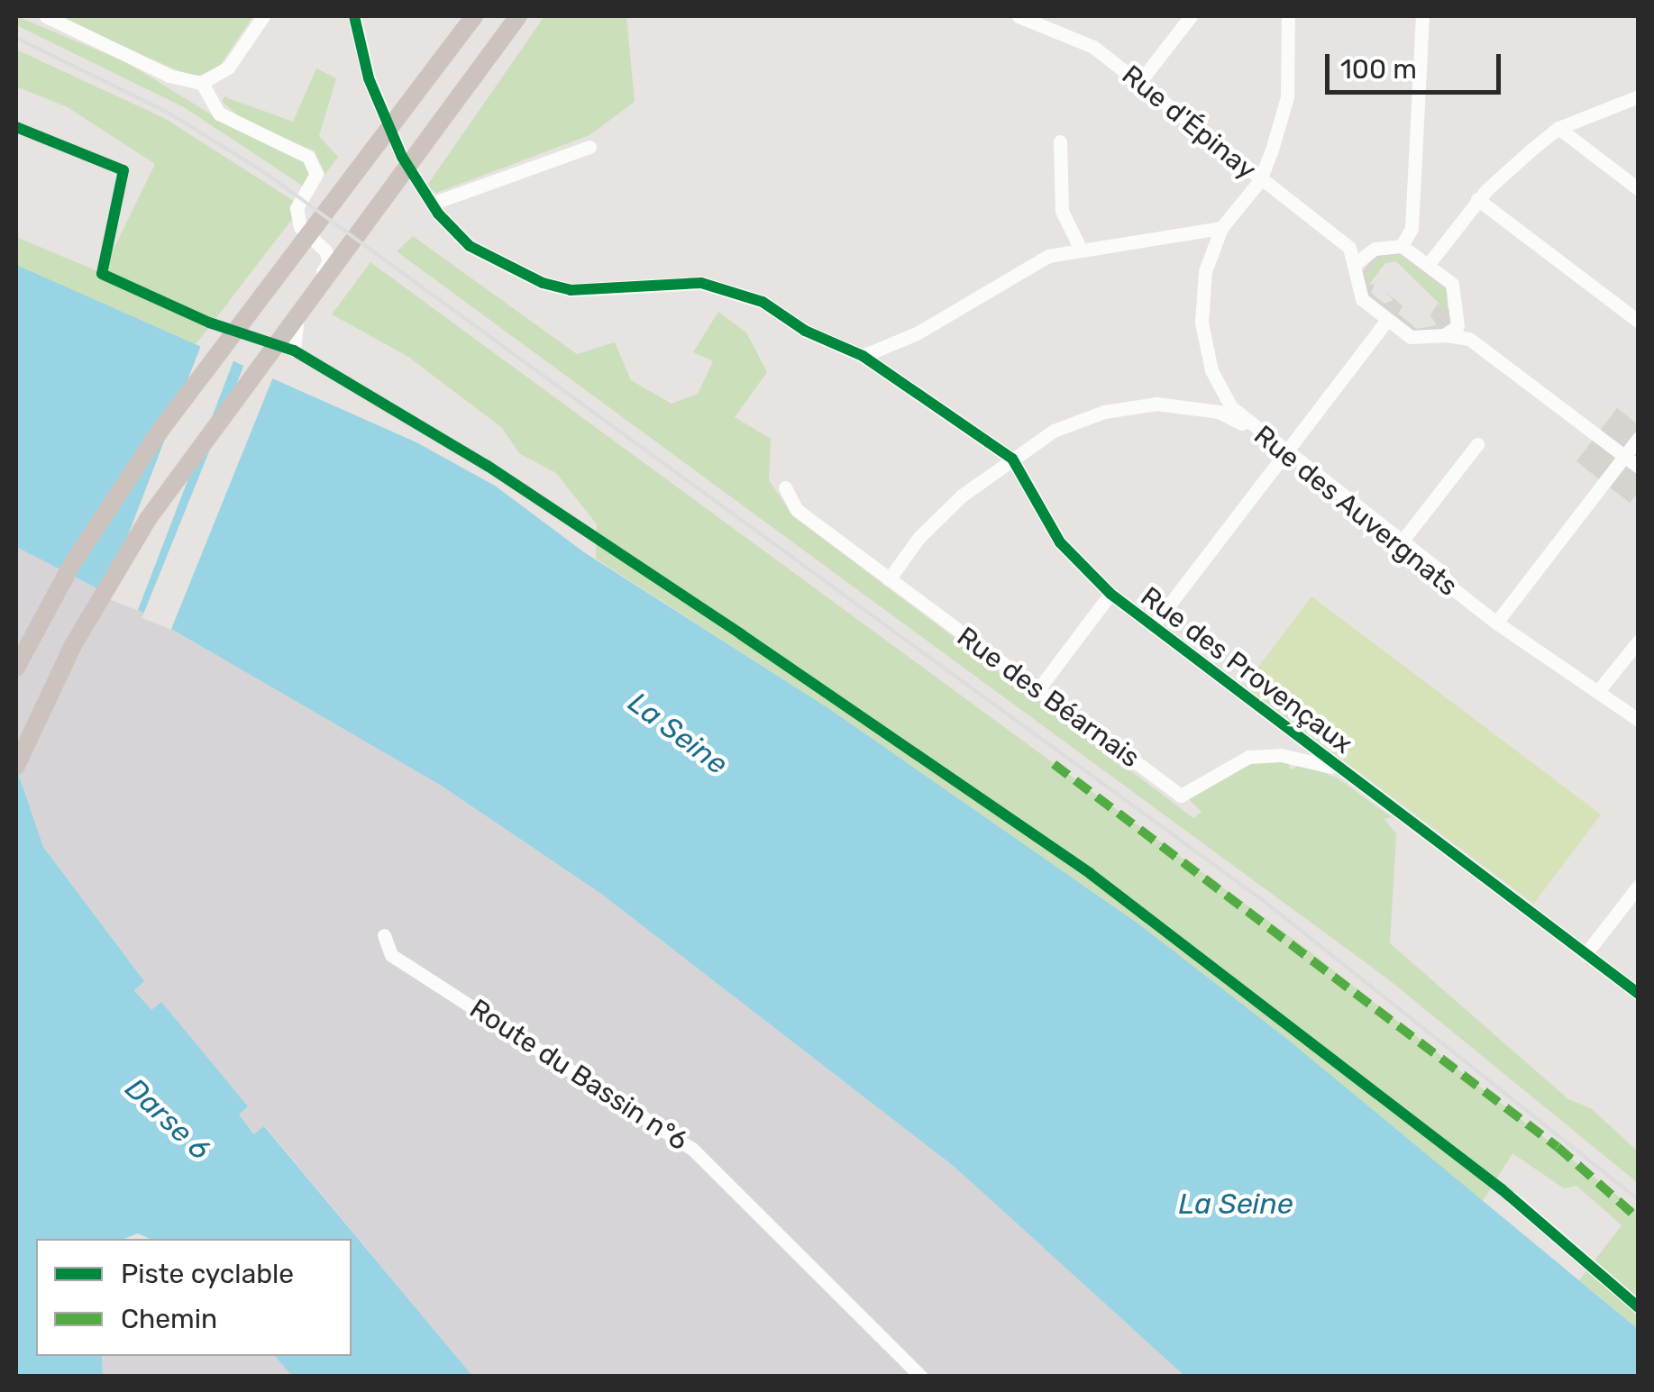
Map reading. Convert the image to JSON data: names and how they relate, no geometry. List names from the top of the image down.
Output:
{
  "streets": {
    "street": [
      "Rue d'Épinay",
      "Rue des Auvergnats",
      "Rue des Provençaux",
      "Rue des Béarnais",
      "Route du Bassin n°6"
    ]
  },
  "crossings": [
    ["Rue des Provençaux", "Rue des Béarnais"]
  ],
  "water": ["La Seine", "Darse 6"],
  "legend": ["Piste cyclable", "Chemin"],
  "scale_bar": "100 m"
}
